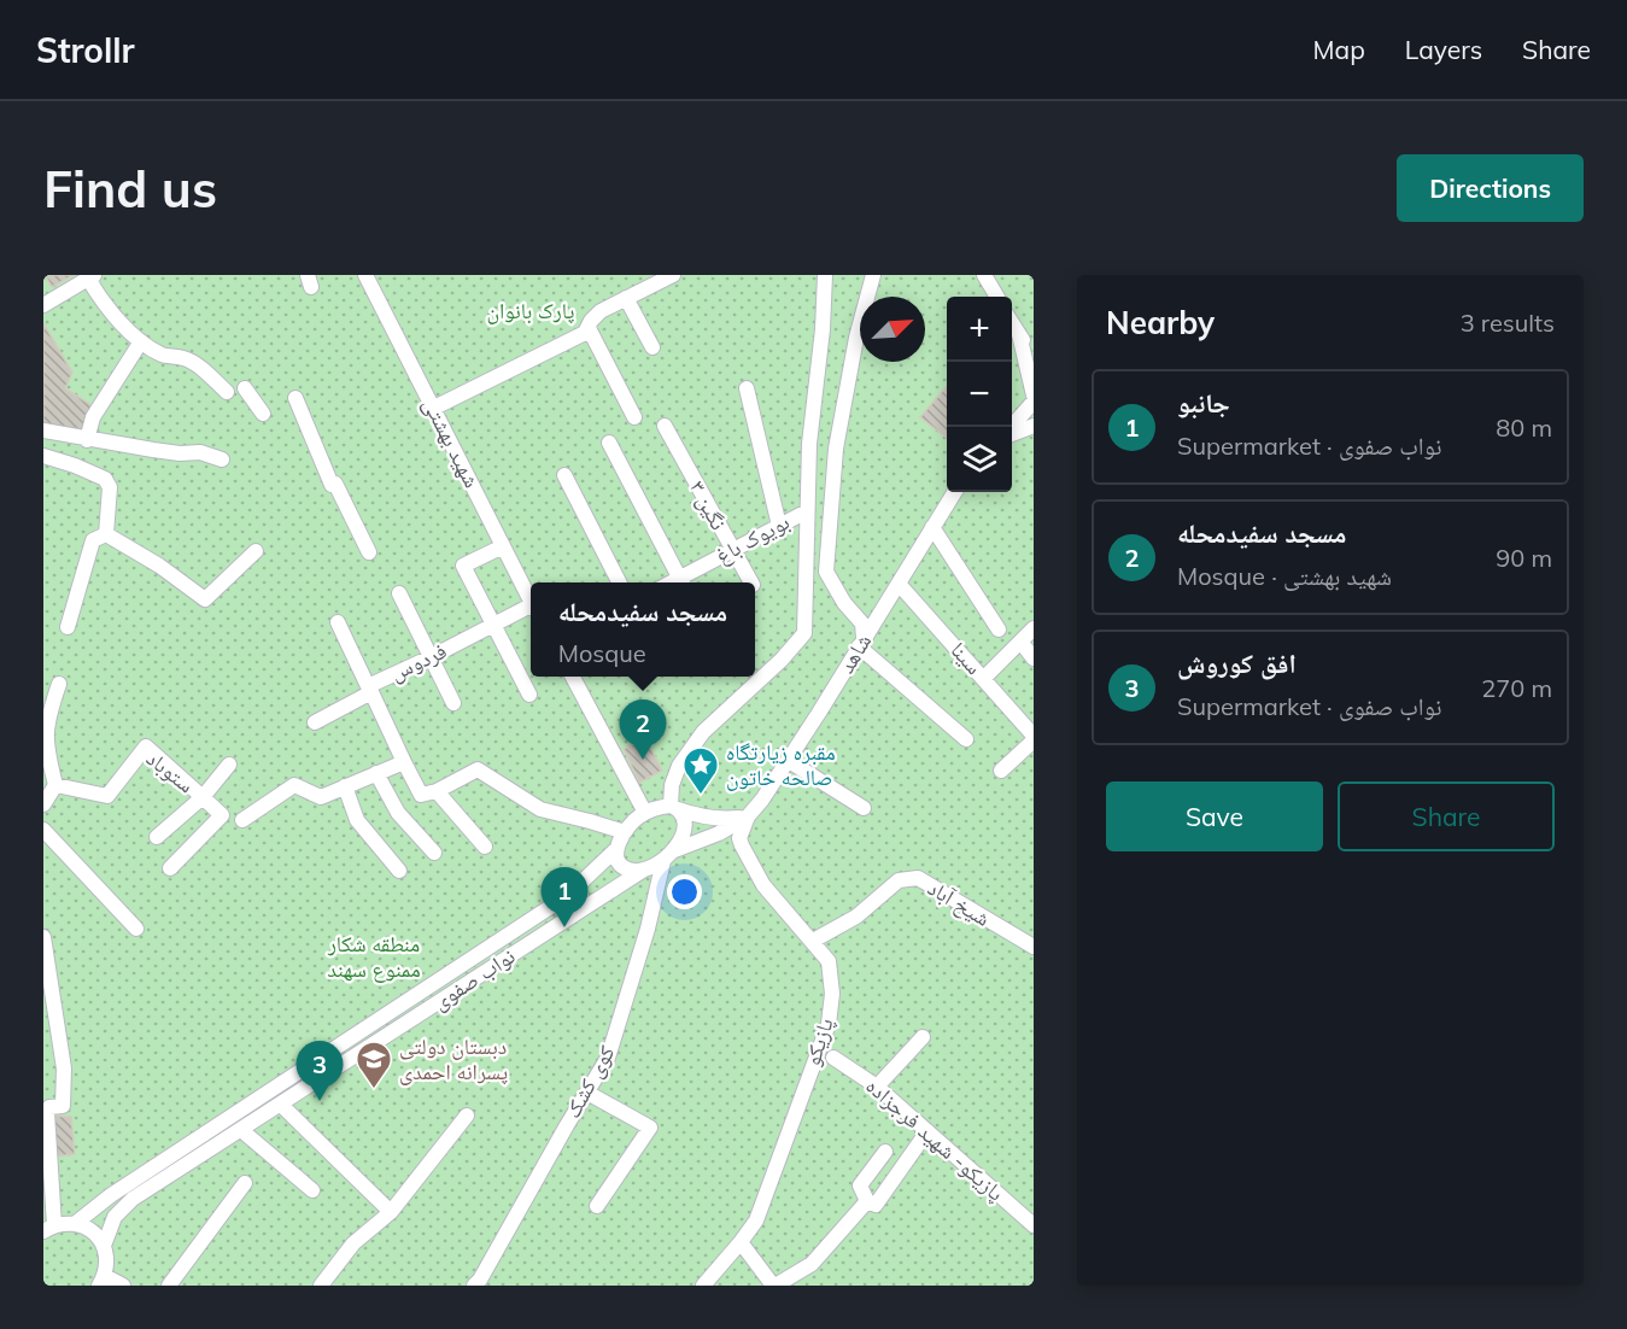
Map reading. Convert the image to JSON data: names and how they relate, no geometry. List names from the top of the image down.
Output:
{
  "streets": {
    "street": [
      "شهید بهشتی",
      "نگین ۳",
      "بویوک باغ",
      "شاهد",
      "سینا",
      "فردوس",
      "ستوباد",
      "شیخ آباد",
      "نواب صفوی",
      "پازیکو",
      "کوی کشک",
      "پازیکو- شهید فرجزاده"
    ]
  },
  "crossings": [
    ["نگین ۳", "بویوک باغ"],
    ["شاهد", "سینا"],
    ["شاهد", "پازیکو"],
    ["شیخ آباد", "پازیکو"],
    ["نواب صفوی", "کوی کشک"]
  ],
  "parks": ["پارک بانوان", "منطقه شکار ممنوع سهند"],
  "places": {
    "place": ["مقبره زیارتگاه صالحه خاتون"],
    "school or university": ["دبستان دولتی پسرانه احمدی"]
  },
  "north": "top right",
  "page": {
    "header": "Strollr",
    "nav": ["Map", "Layers", "Share"],
    "buttons": [
      "Directions",
      ["Save", "Share"]
    ],
    "title": "Find us",
    "heading": ["Nearby", "3 results"],
    "map_buttons": ["+", "−"],
    "list": [
      {
        "mark": "1",
        "name": "جانبو",
        "note": "Supermarket · نواب صفوی",
        "value": "80 m"
      },
      {
        "mark": "2",
        "name": "مسجد سفیدمحله",
        "note": "Mosque · شهید بهشتی",
        "value": "90 m"
      },
      {
        "mark": "3",
        "name": "افق کوروش",
        "note": "Supermarket · نواب صفوی",
        "value": "270 m"
      }
    ],
    "popup": ["مسجد سفیدمحله", "Mosque"],
    "pins": ["2", "1", "3"]
  }
}
